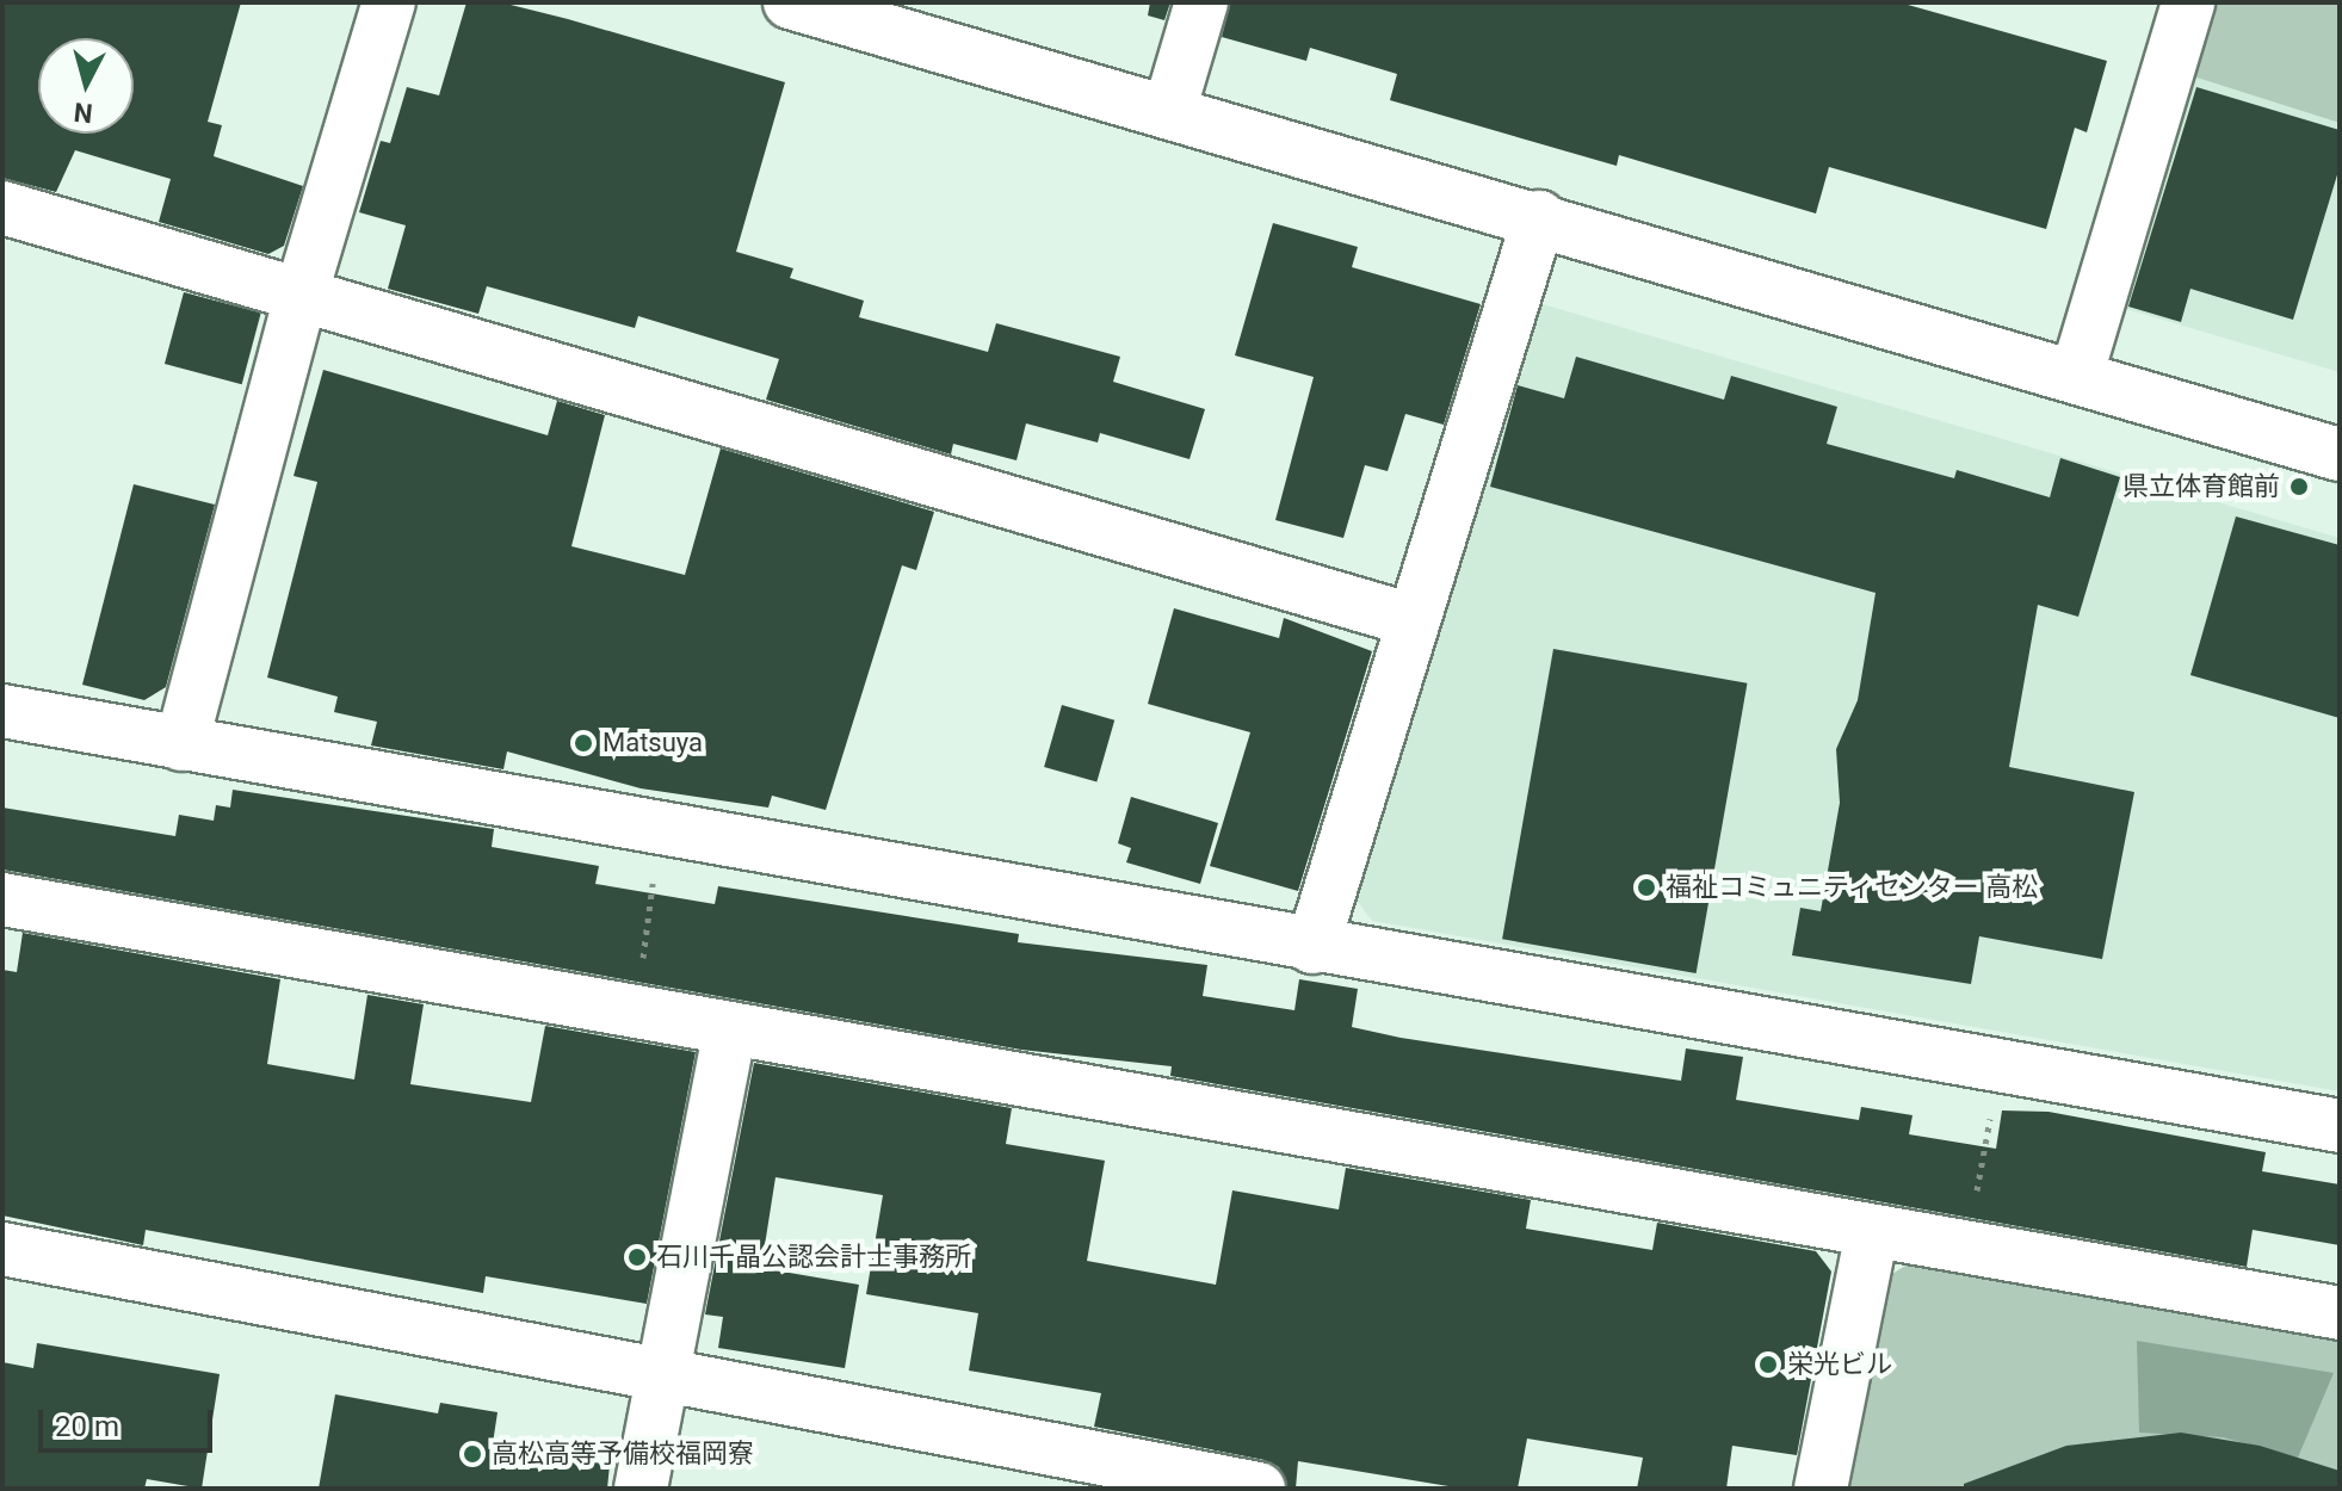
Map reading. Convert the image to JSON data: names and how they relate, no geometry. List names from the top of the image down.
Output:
{
  "places": [
    "県立体育館前",
    "Matsuya",
    "福祉コミュニティセンター 高松",
    "石川千晶公認会計士事務所",
    "栄光ビル",
    "高松高等予備校福岡寮"
  ],
  "scale_bar": "20 m",
  "north": "bottom"
}
